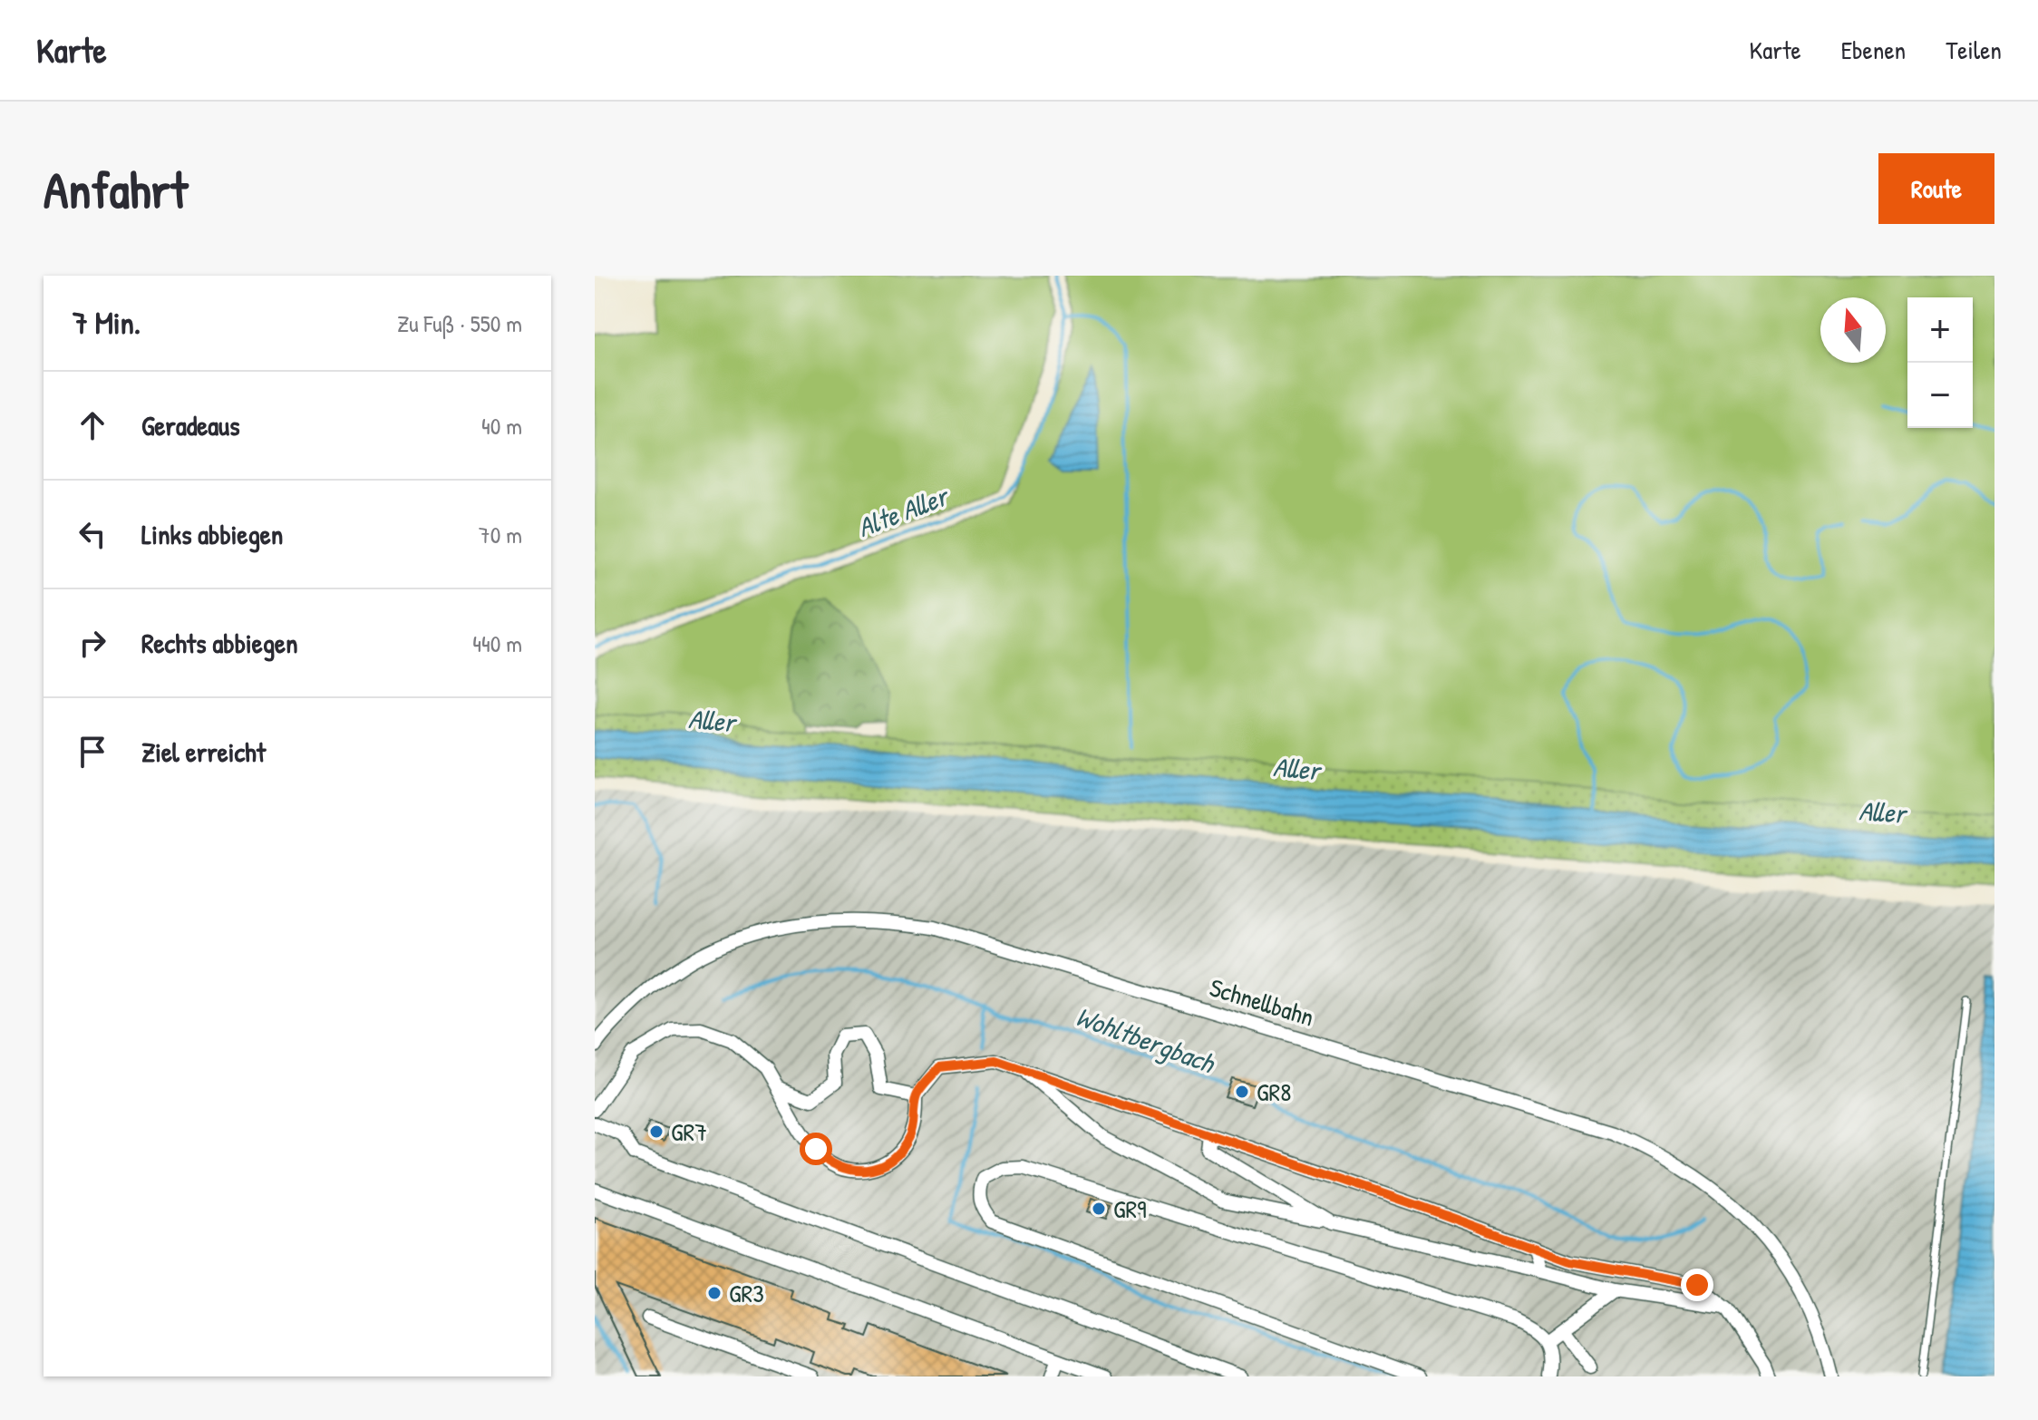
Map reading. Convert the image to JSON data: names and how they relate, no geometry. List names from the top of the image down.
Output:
{
  "streets": {
    "street": ["Schnellbahn"]
  },
  "water": ["Alte Aller", "Aller", "Wohltbergbach"],
  "places": [
    "GR8",
    "GR7",
    "GR9",
    "GR3"
  ],
  "north": "top",
  "page": {
    "header": "Karte",
    "nav": ["Karte", "Ebenen", "Teilen"],
    "buttons": "Route",
    "title": "Anfahrt",
    "heading": ["7 Min.", "Zu Fuß · 550 m"],
    "map_buttons": ["+", "−"],
    "list": [
      ["Geradeaus", "40 m"],
      ["Links abbiegen", "70 m"],
      ["Rechts abbiegen", "440 m"],
      "Ziel erreicht"
    ]
  }
}
